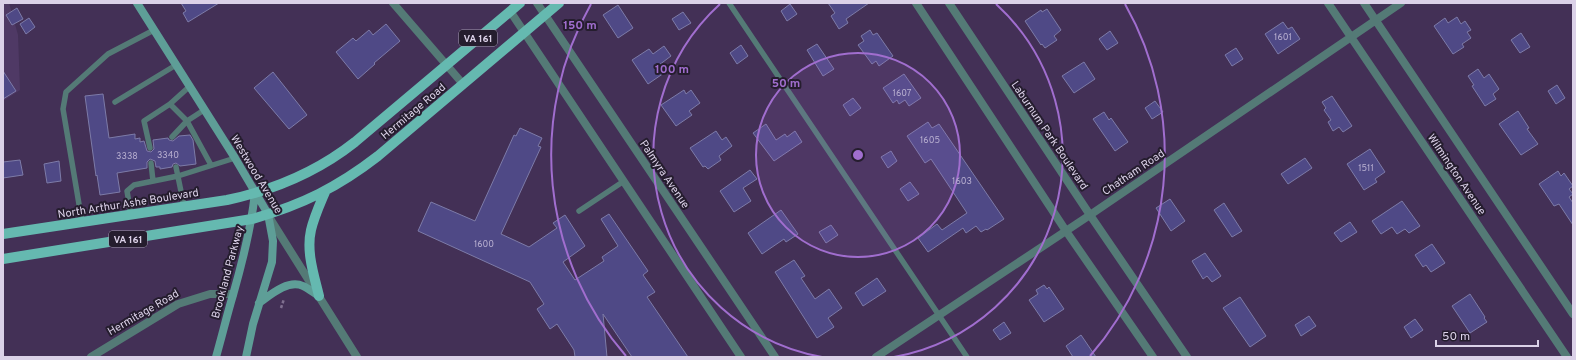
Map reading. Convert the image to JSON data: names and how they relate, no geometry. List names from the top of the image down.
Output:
{
  "streets": {
    "main road": [
      "VA 161",
      "Hermitage Road",
      "Westwood Avenue",
      "North Arthur Ashe Boulevard",
      "Brookland Parkway"
    ],
    "street": [
      "Laburnum Park Boulevard",
      "Chatham Road",
      "Palmyra Avenue",
      "Wilmington Avenue"
    ]
  },
  "crossings": [
    ["VA 161", "Hermitage Road"],
    ["VA 161", "Westwood Avenue"],
    ["VA 161", "Brookland Parkway"],
    ["Hermitage Road", "Westwood Avenue"],
    ["Hermitage Road", "Palmyra Avenue"],
    ["Hermitage Road", "North Arthur Ashe Boulevard"],
    ["Hermitage Road", "Brookland Parkway"],
    ["Laburnum Park Boulevard", "Chatham Road"],
    ["Chatham Road", "Wilmington Avenue"],
    ["Westwood Avenue", "North Arthur Ashe Boulevard"],
    ["Westwood Avenue", "Brookland Parkway"],
    ["North Arthur Ashe Boulevard", "Brookland Parkway"]
  ],
  "house_numbers": [
    "1601",
    "1607",
    "1605",
    "3340",
    "3338",
    "1511",
    "1603",
    "1600"
  ],
  "scale_bar": "50 m",
  "rings": ["150 m", "100 m", "50 m"]
}
